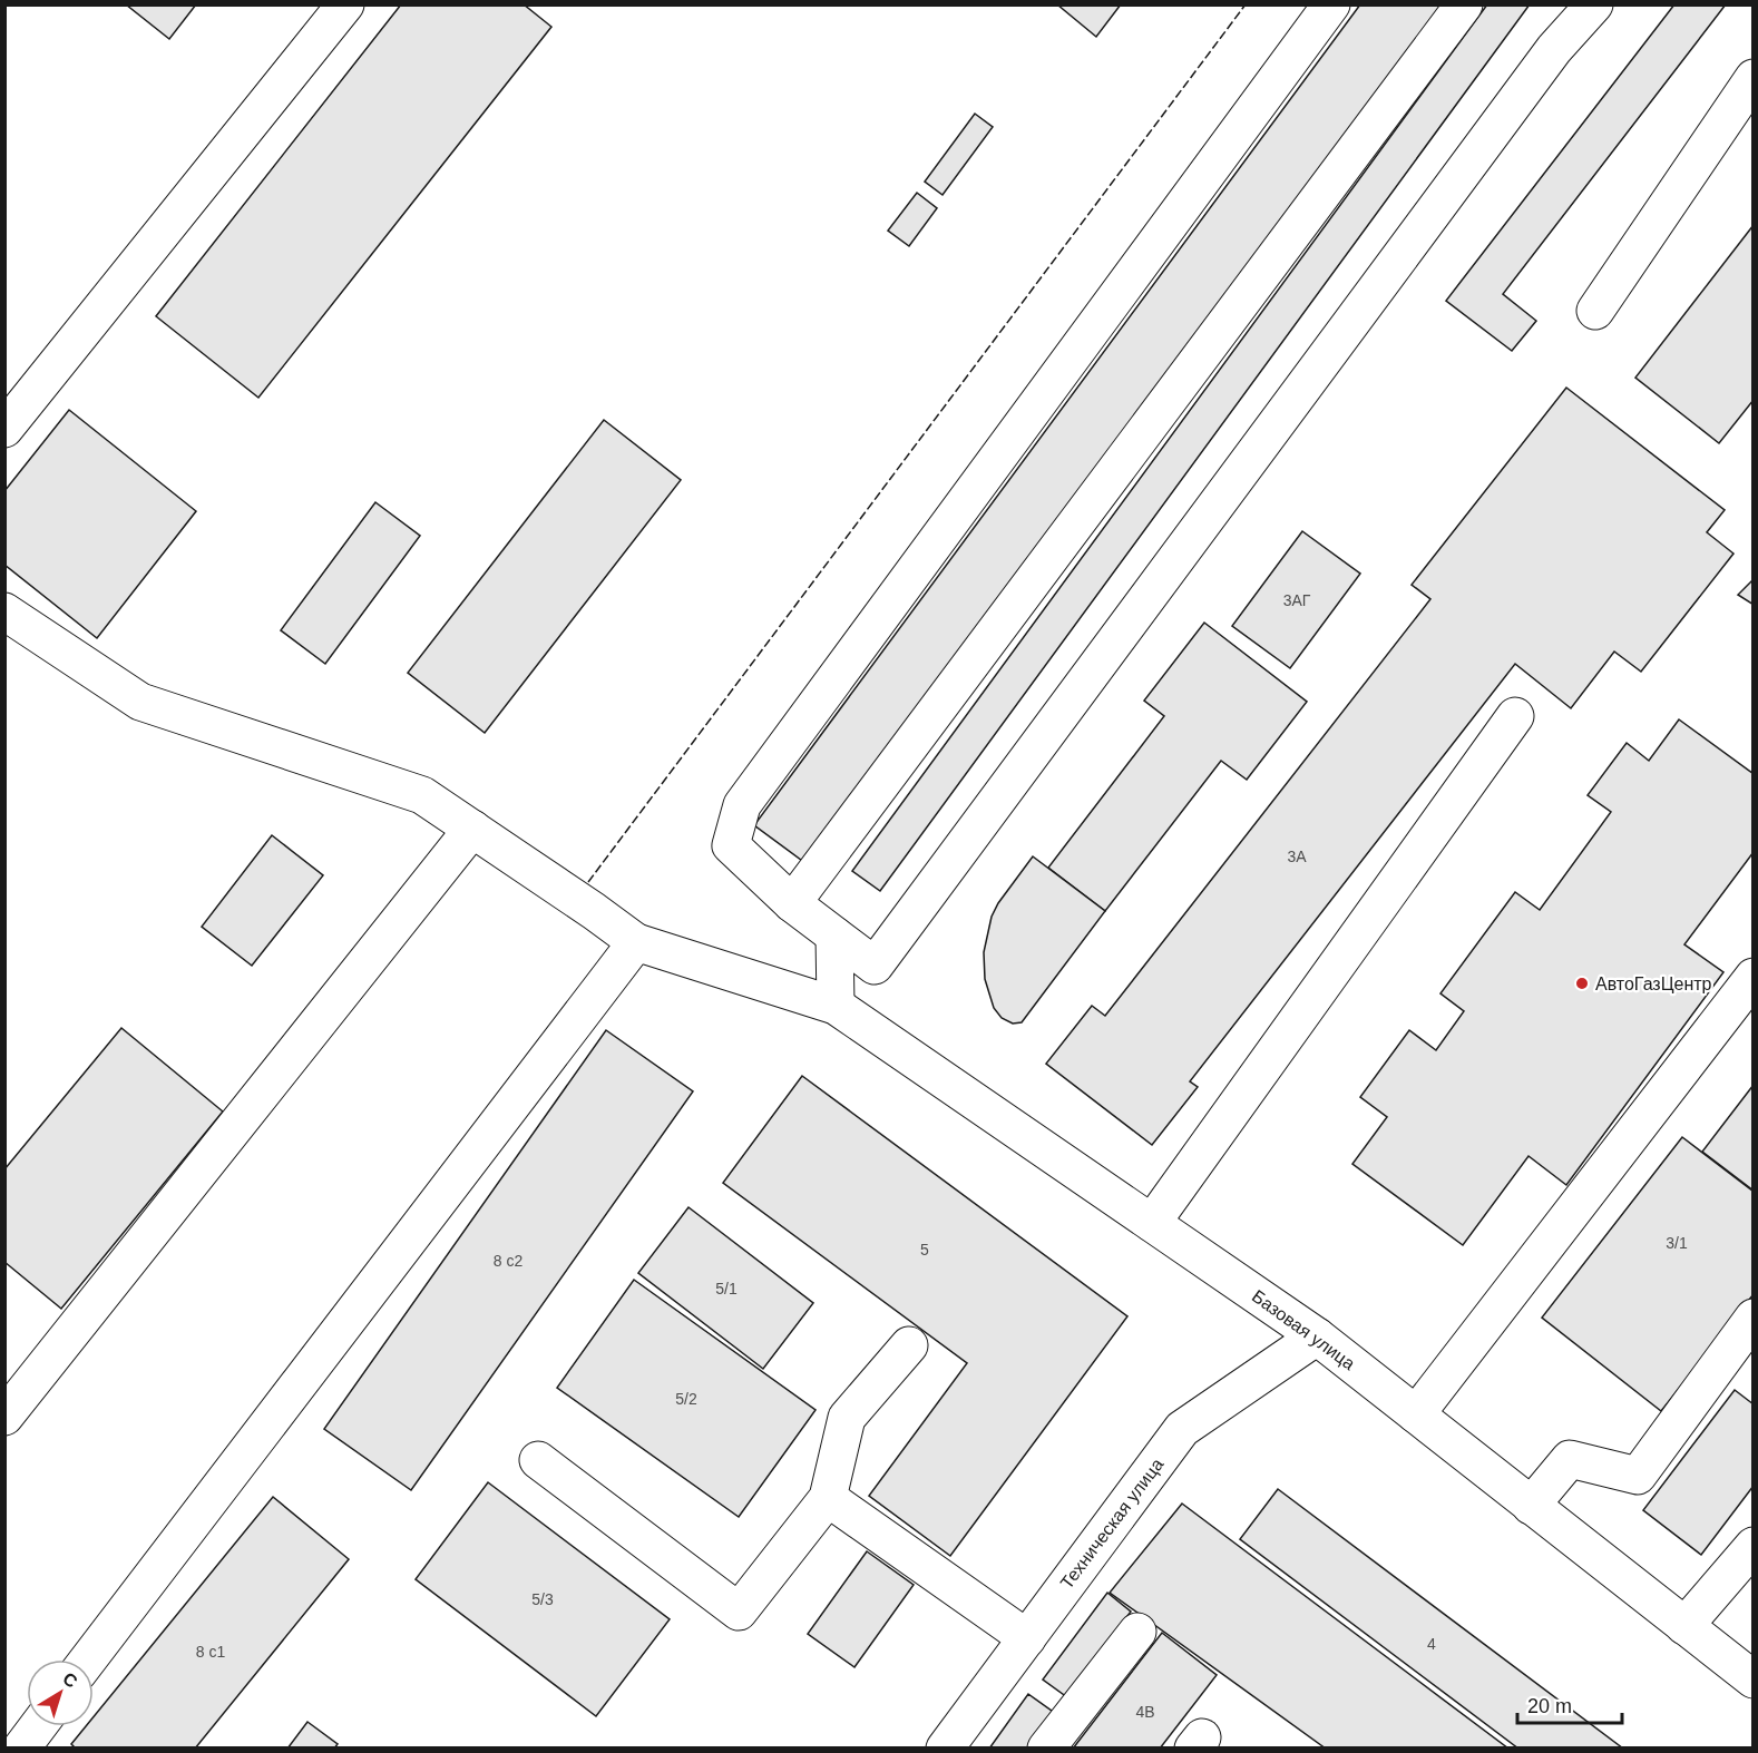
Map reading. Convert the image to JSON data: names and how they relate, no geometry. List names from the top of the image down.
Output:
{
  "streets": {
    "street": ["Базовая улица", "Техническая улица"]
  },
  "crossings": [
    ["Базовая улица", "Техническая улица"]
  ],
  "places": ["АвтоГазЦентр"],
  "house_numbers": [
    "3АГ",
    "3А",
    "3/1",
    "5",
    "8 с2",
    "5/1",
    "5/2",
    "5/3",
    "4",
    "8 с1",
    "4В"
  ],
  "scale_bar": "20 m",
  "north": "top right"
}
